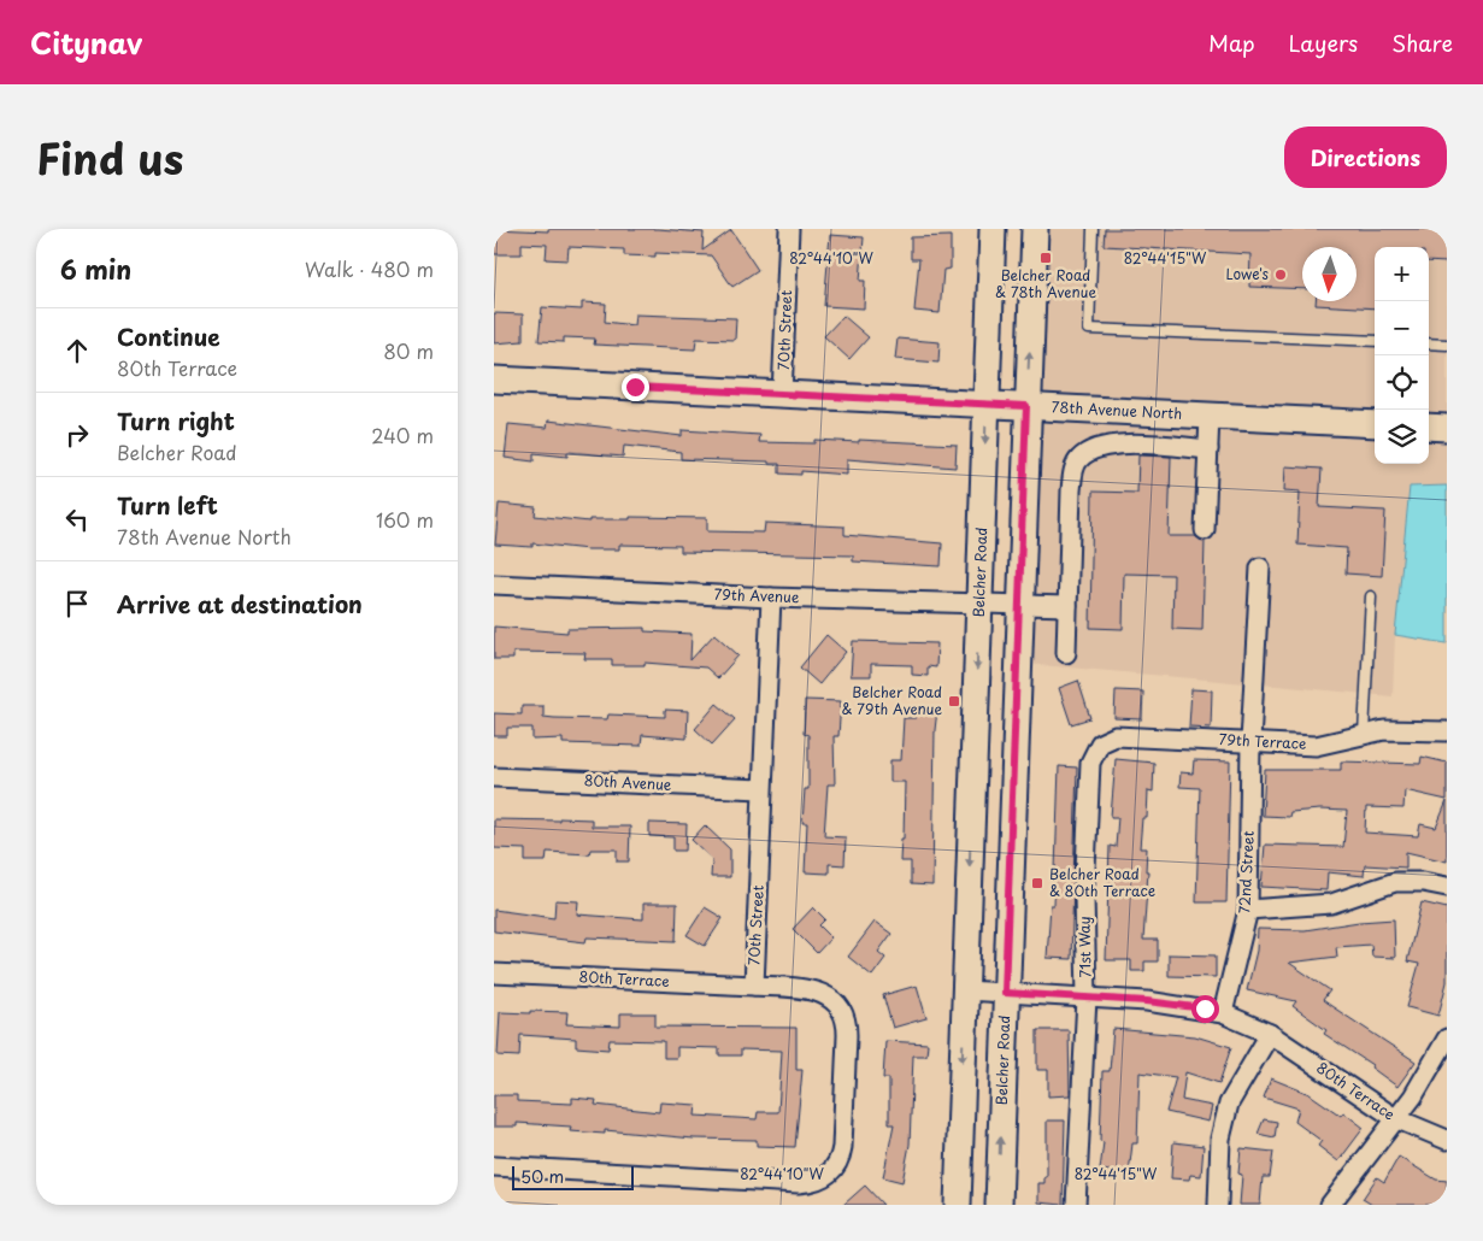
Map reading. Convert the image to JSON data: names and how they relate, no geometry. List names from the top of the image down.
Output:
{
  "streets": {
    "main road": ["78th Avenue North", "Belcher Road"],
    "street": [
      "70th Street",
      "79th Avenue",
      "79th Terrace",
      "80th Avenue",
      "72nd Street",
      "71st Way",
      "80th Terrace"
    ]
  },
  "crossings": [
    ["70th Street", "78th Avenue North"],
    ["70th Street", "79th Avenue"],
    ["70th Street", "80th Avenue"],
    ["70th Street", "80th Terrace"],
    ["78th Avenue North", "Belcher Road"],
    ["Belcher Road", "79th Avenue"],
    ["79th Terrace", "72nd Street"],
    ["79th Terrace", "71st Way"]
  ],
  "places": {
    "transit": ["Belcher Road & 78th Avenue", "Belcher Road & 79th Avenue", "Belcher Road & 80th Terrace"],
    "other": ["Lowe's"]
  },
  "scale_bar": "50 m",
  "north": "bottom",
  "page": {
    "header": "Citynav",
    "nav": ["Map", "Layers", "Share"],
    "title": "Find us",
    "buttons": "Directions",
    "heading": ["6 min", "Walk · 480 m"],
    "map_buttons": ["+", "−"],
    "list": [
      ["Continue", "80th Terrace", "80 m"],
      ["Turn right", "Belcher Road", "240 m"],
      ["Turn left", "78th Avenue North", "160 m"],
      "Arrive at destination"
    ],
    "scale": "50 m"
  },
  "coordinates": ["82°44'10\"W", "82°44'15\"W"]
}
